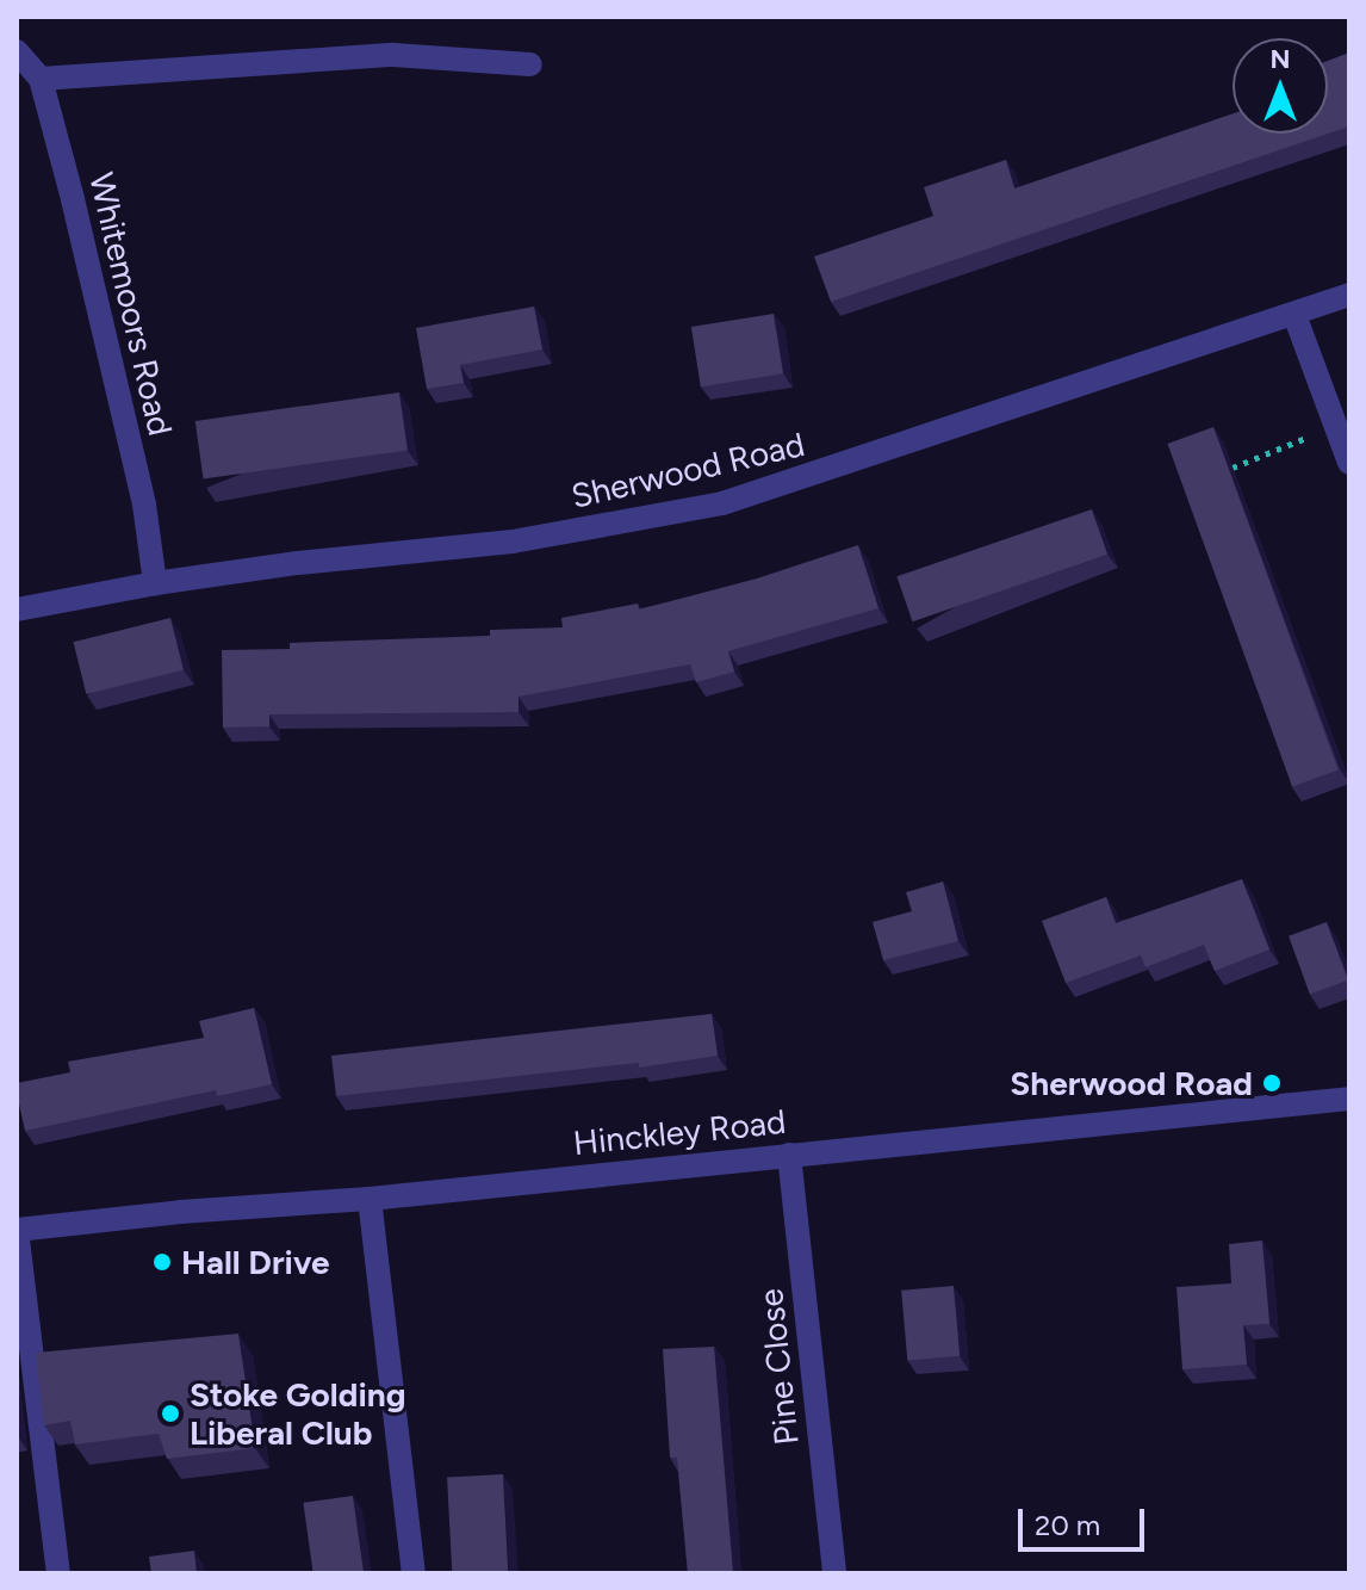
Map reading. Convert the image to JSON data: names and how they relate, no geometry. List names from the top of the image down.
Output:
{
  "streets": {
    "street": [
      "Whitemoors Road",
      "Sherwood Road",
      "Hinckley Road",
      "Pine Close"
    ]
  },
  "crossings": [
    ["Whitemoors Road", "Sherwood Road"],
    ["Hinckley Road", "Pine Close"]
  ],
  "places": ["Sherwood Road", "Hall Drive", "Stoke Golding Liberal Club"],
  "scale_bar": "20 m",
  "north": "top"
}
